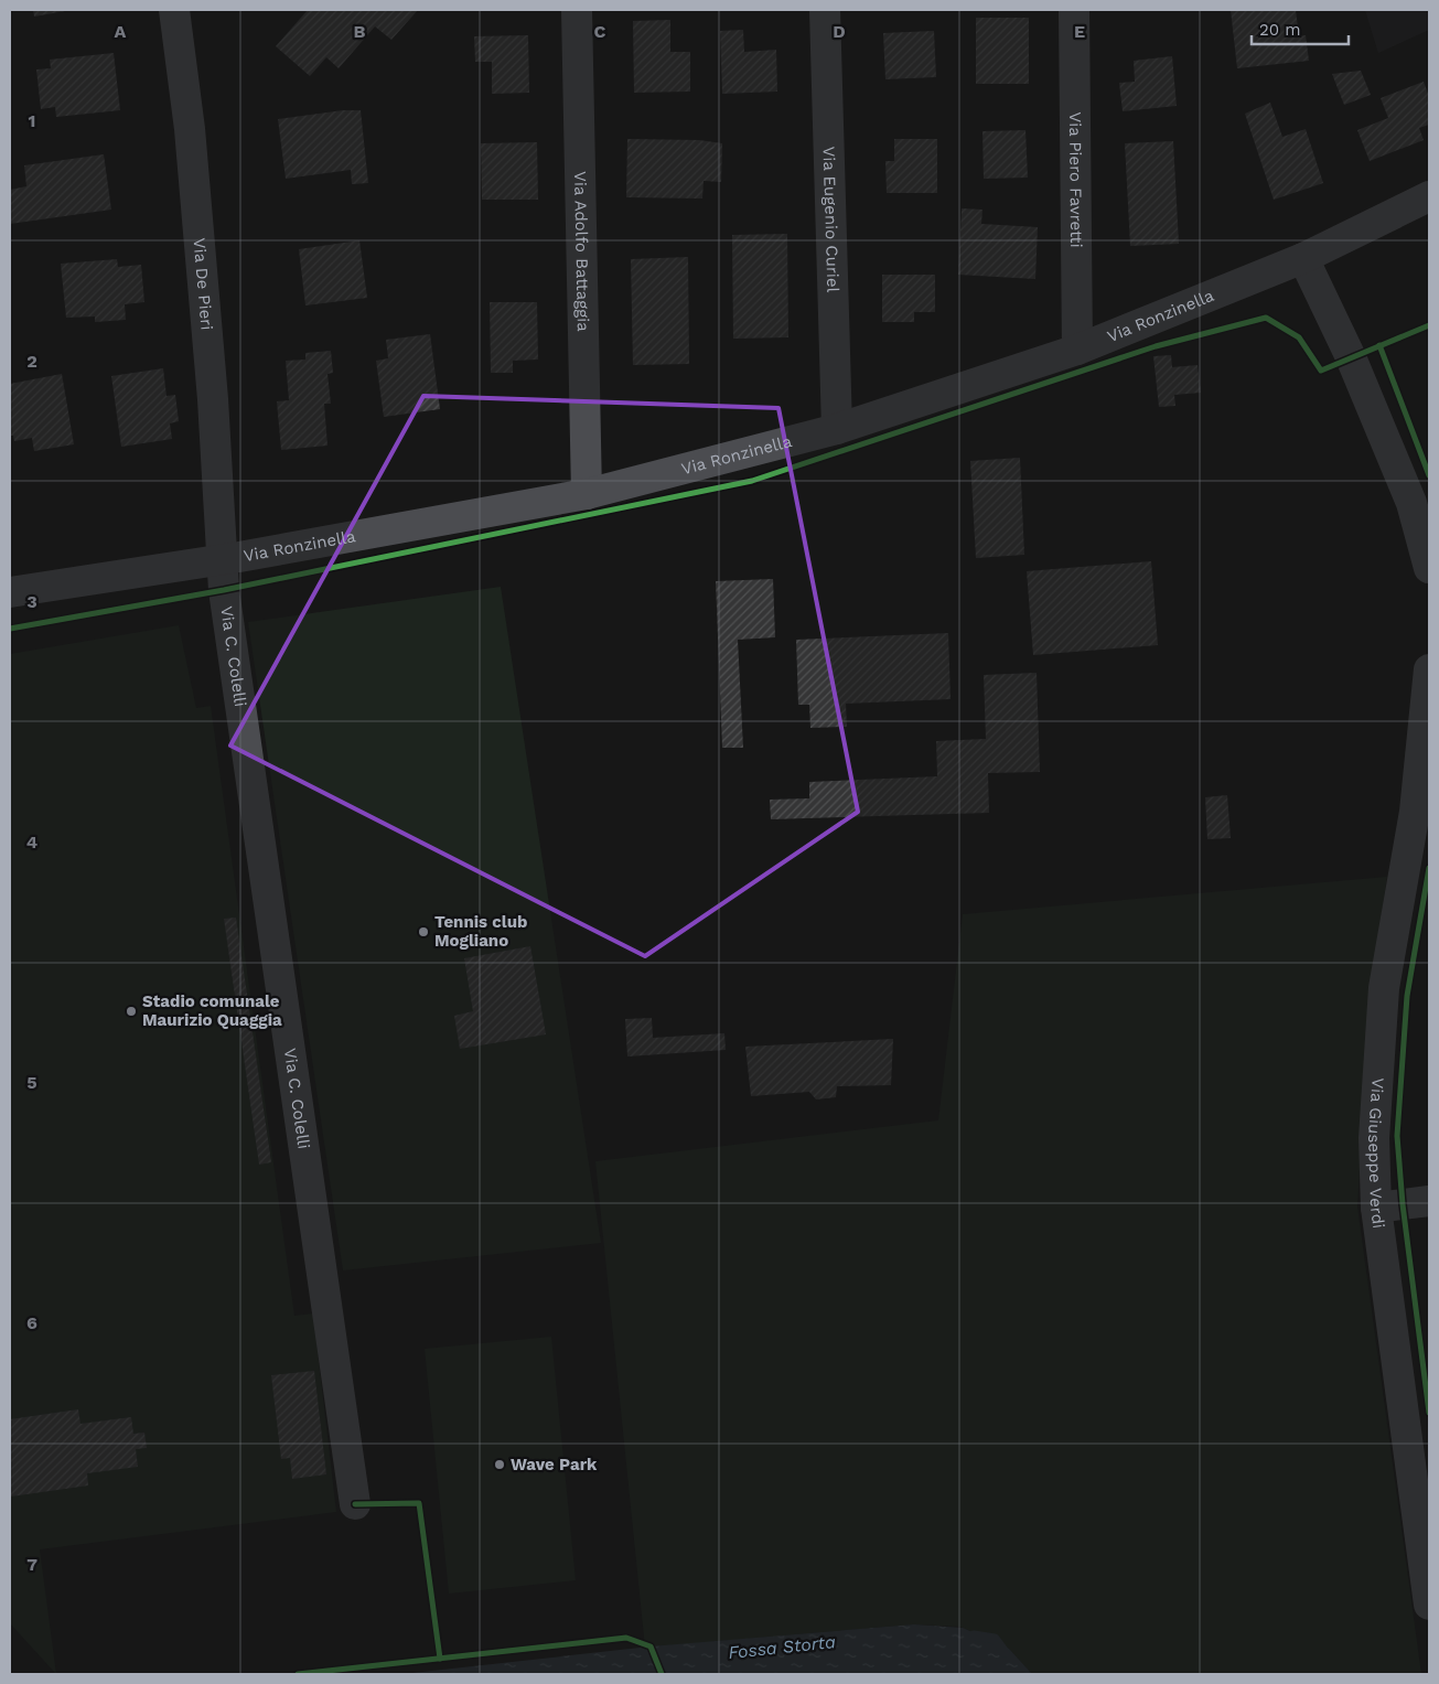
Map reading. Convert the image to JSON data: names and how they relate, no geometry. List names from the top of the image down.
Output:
{
  "streets": {
    "street": [
      "Via Piero Favretti",
      "Via Eugenio Curiel",
      "Via Adolfo Battaggia",
      "Via De Pieri",
      "Via Ronzinella",
      "Via C. Colelli",
      "Via Giuseppe Verdi"
    ]
  },
  "crossings": [
    ["Via Piero Favretti", "Via Ronzinella"],
    ["Via Eugenio Curiel", "Via Ronzinella"],
    ["Via Adolfo Battaggia", "Via Ronzinella"],
    ["Via De Pieri", "Via Ronzinella"],
    ["Via De Pieri", "Via C. Colelli"],
    ["Via Ronzinella", "Via C. Colelli"]
  ],
  "water": ["Fossa Storta"],
  "places": ["Tennis club Mogliano", "Stadio comunale Maurizio Quaggia", "Wave Park"],
  "scale_bar": "20 m",
  "grid": {
    "columns": [
      "A",
      "B",
      "C",
      "D",
      "E"
    ],
    "rows": [
      "1",
      "2",
      "3",
      "4",
      "5",
      "6",
      "7"
    ]
  }
}
